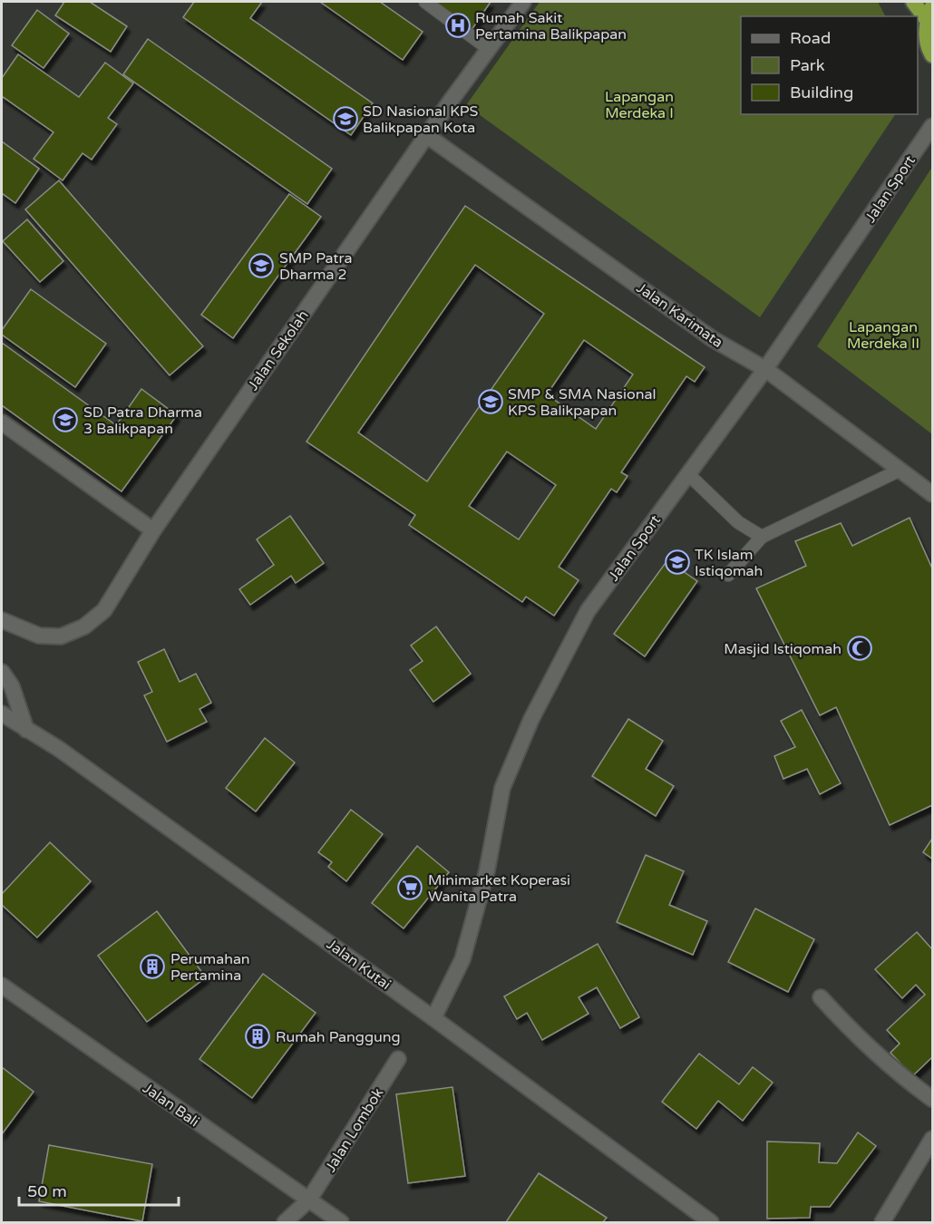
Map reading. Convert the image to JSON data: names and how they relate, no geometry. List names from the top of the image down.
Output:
{
  "streets": {
    "street": [
      "Jalan Sport",
      "Jalan Karimata",
      "Jalan Sekolah",
      "Jalan Kutai",
      "Jalan Bali",
      "Jalan Lombok"
    ]
  },
  "crossings": [
    ["Jalan Sport", "Jalan Karimata"],
    ["Jalan Sport", "Jalan Kutai"],
    ["Jalan Karimata", "Jalan Sekolah"],
    ["Jalan Bali", "Jalan Lombok"]
  ],
  "parks": ["Lapangan Merdeka I", "Lapangan Merdeka II"],
  "places": {
    "hospital": ["Rumah Sakit Pertamina Balikpapan"],
    "school or university": [
      "SD Nasional KPS Balikpapan Kota",
      "SMP Patra Dharma 2",
      "SMP & SMA Nasional KPS Balikpapan",
      "SD Patra Dharma 3 Balikpapan",
      "TK Islam Istiqomah"
    ],
    "mosque": ["Masjid Istiqomah"],
    "supermarket": ["Minimarket Koperasi Wanita Patra"],
    "building": ["Perumahan Pertamina", "Rumah Panggung"]
  },
  "legend": ["Road", "Park", "Building"],
  "scale_bar": "50 m"
}
